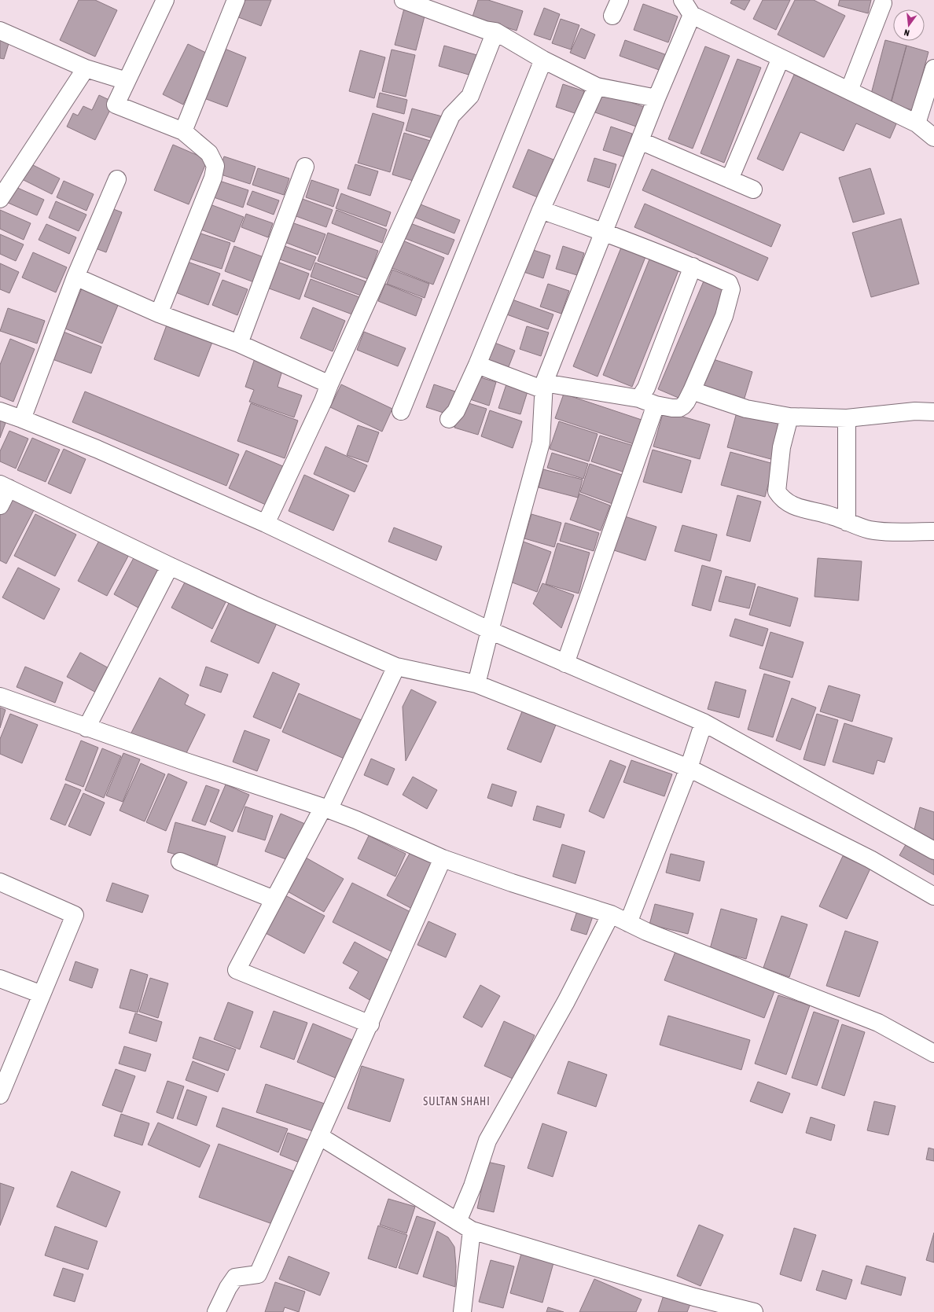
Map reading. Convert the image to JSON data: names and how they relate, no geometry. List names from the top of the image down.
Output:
{
  "districts": ["SULTAN SHAHI"],
  "north": "bottom"
}
